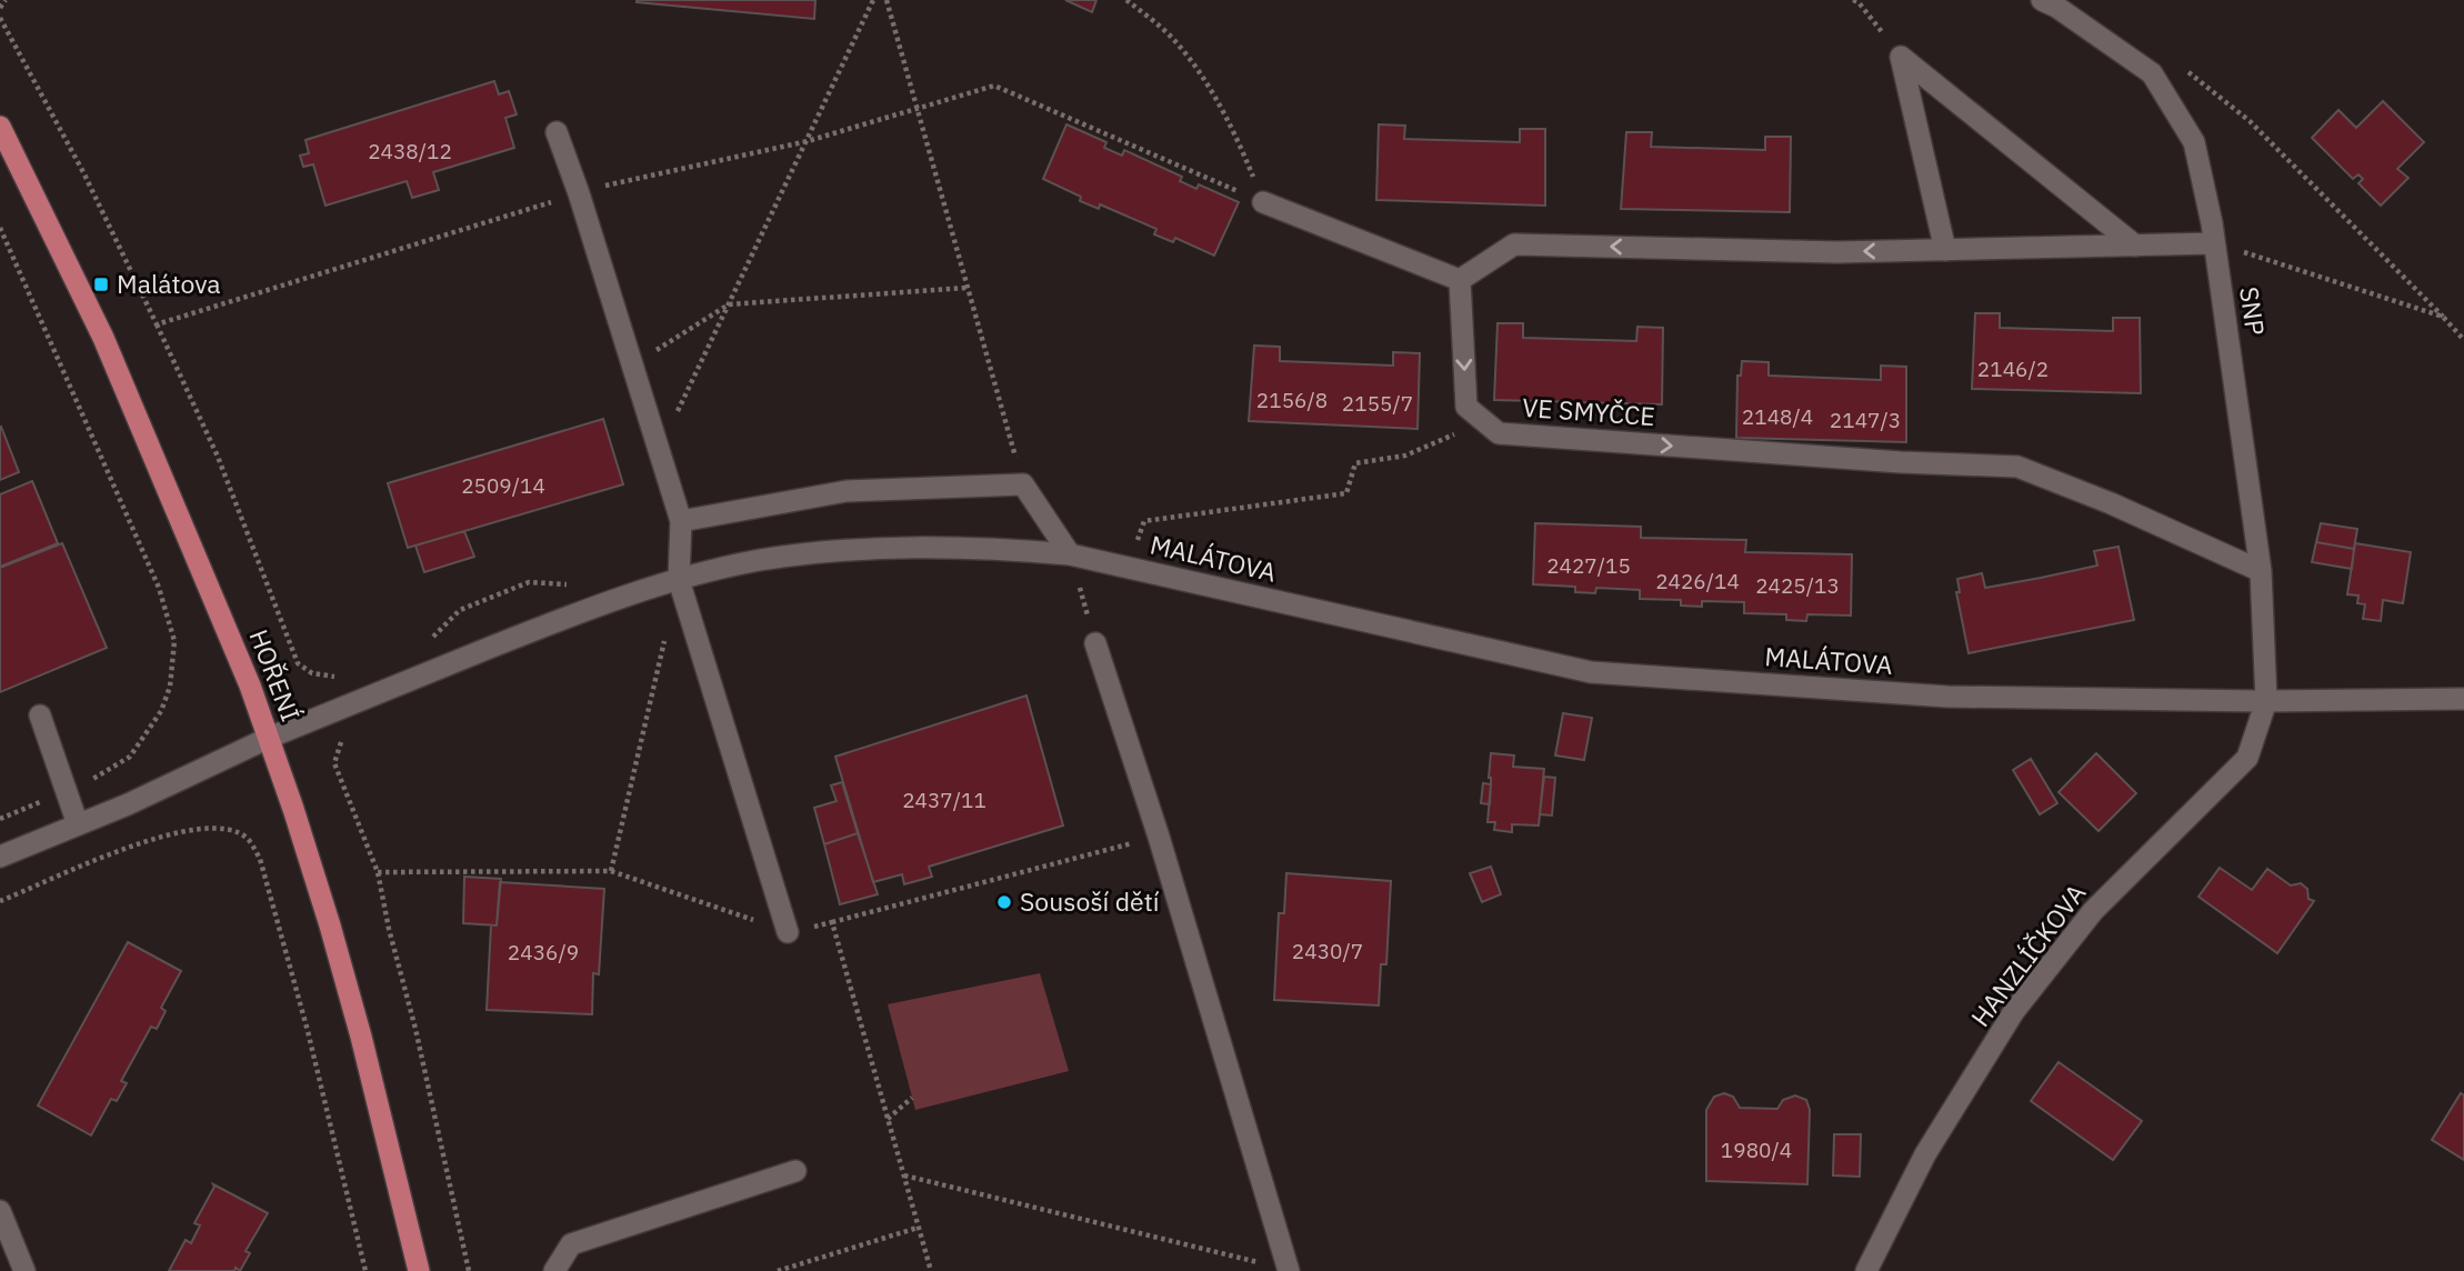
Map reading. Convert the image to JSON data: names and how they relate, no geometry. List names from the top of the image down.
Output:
{
  "streets": {
    "main road": ["HOŘENÍ"],
    "street": [
      "SNP",
      "VE SMYČCE",
      "MALÁTOVA",
      "HANZLÍČKOVA"
    ]
  },
  "crossings": [
    ["SNP", "VE SMYČCE"],
    ["SNP", "MALÁTOVA"],
    ["SNP", "HANZLÍČKOVA"],
    ["MALÁTOVA", "HOŘENÍ"],
    ["MALÁTOVA", "HANZLÍČKOVA"]
  ],
  "one_way": ["VE SMYČCE"],
  "places": {
    "transit": ["Malátova"],
    "other": ["Sousoší dětí"]
  },
  "house_numbers": [
    "2438/12",
    "2146/2",
    "2156/8",
    "2155/7",
    "2148/4",
    "2147/3",
    "2509/14",
    "2427/15",
    "2426/14",
    "2425/13",
    "2437/11",
    "2430/7",
    "2436/9",
    "1980/4"
  ]
}
